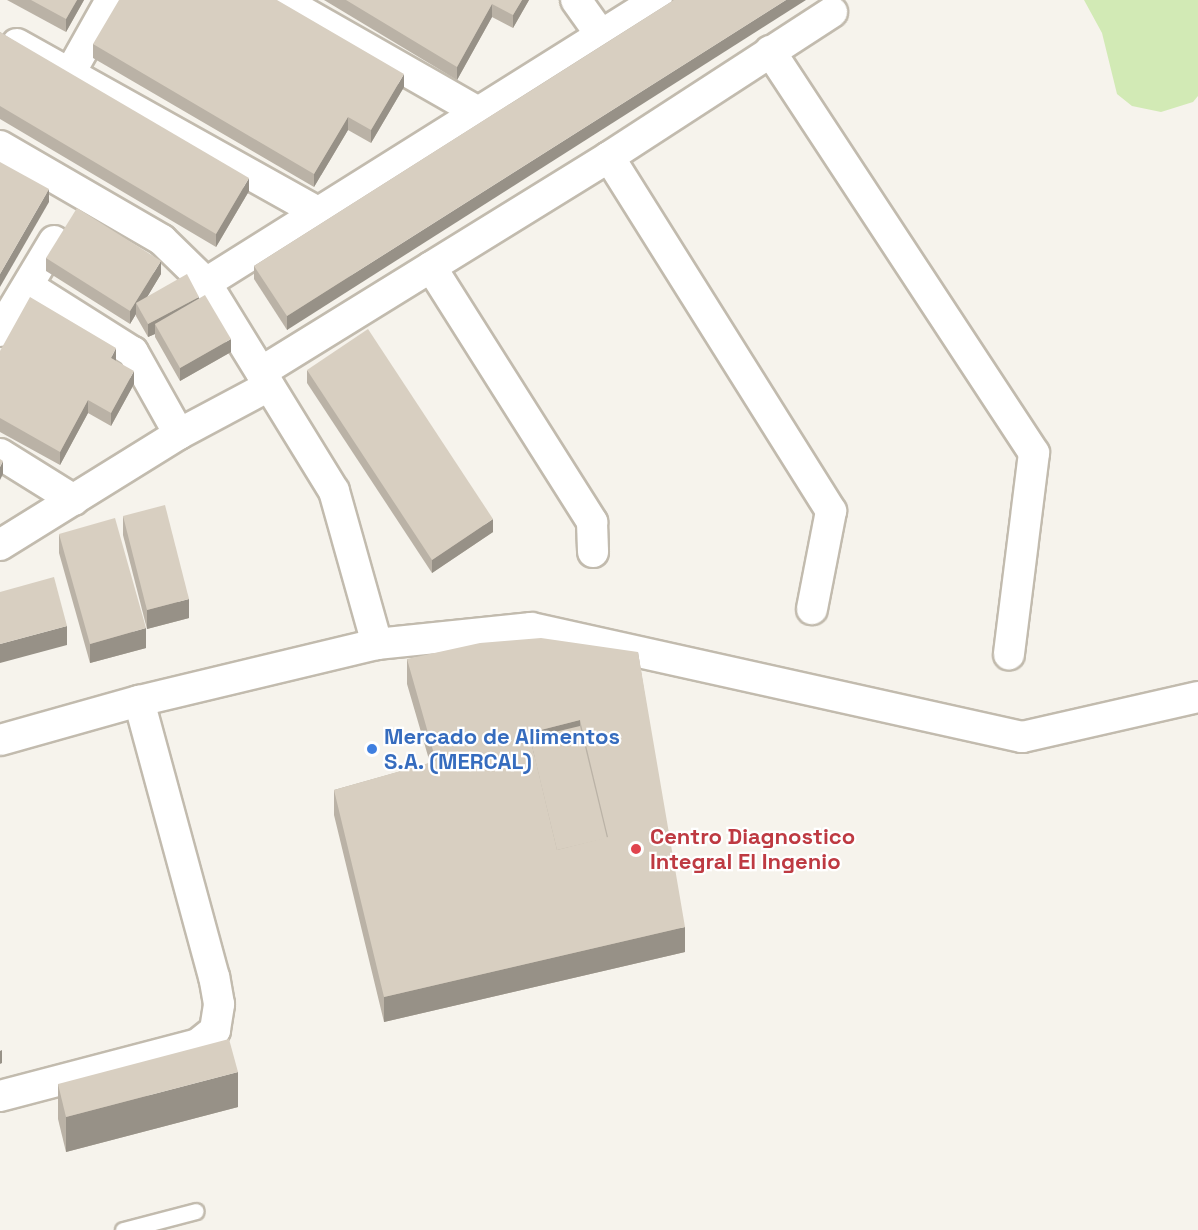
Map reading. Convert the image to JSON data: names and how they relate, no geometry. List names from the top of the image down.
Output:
{
  "places": ["Mercado de Alimentos S.A. (MERCAL)", "Centro Diagnostico Integral El Ingenio"]
}
